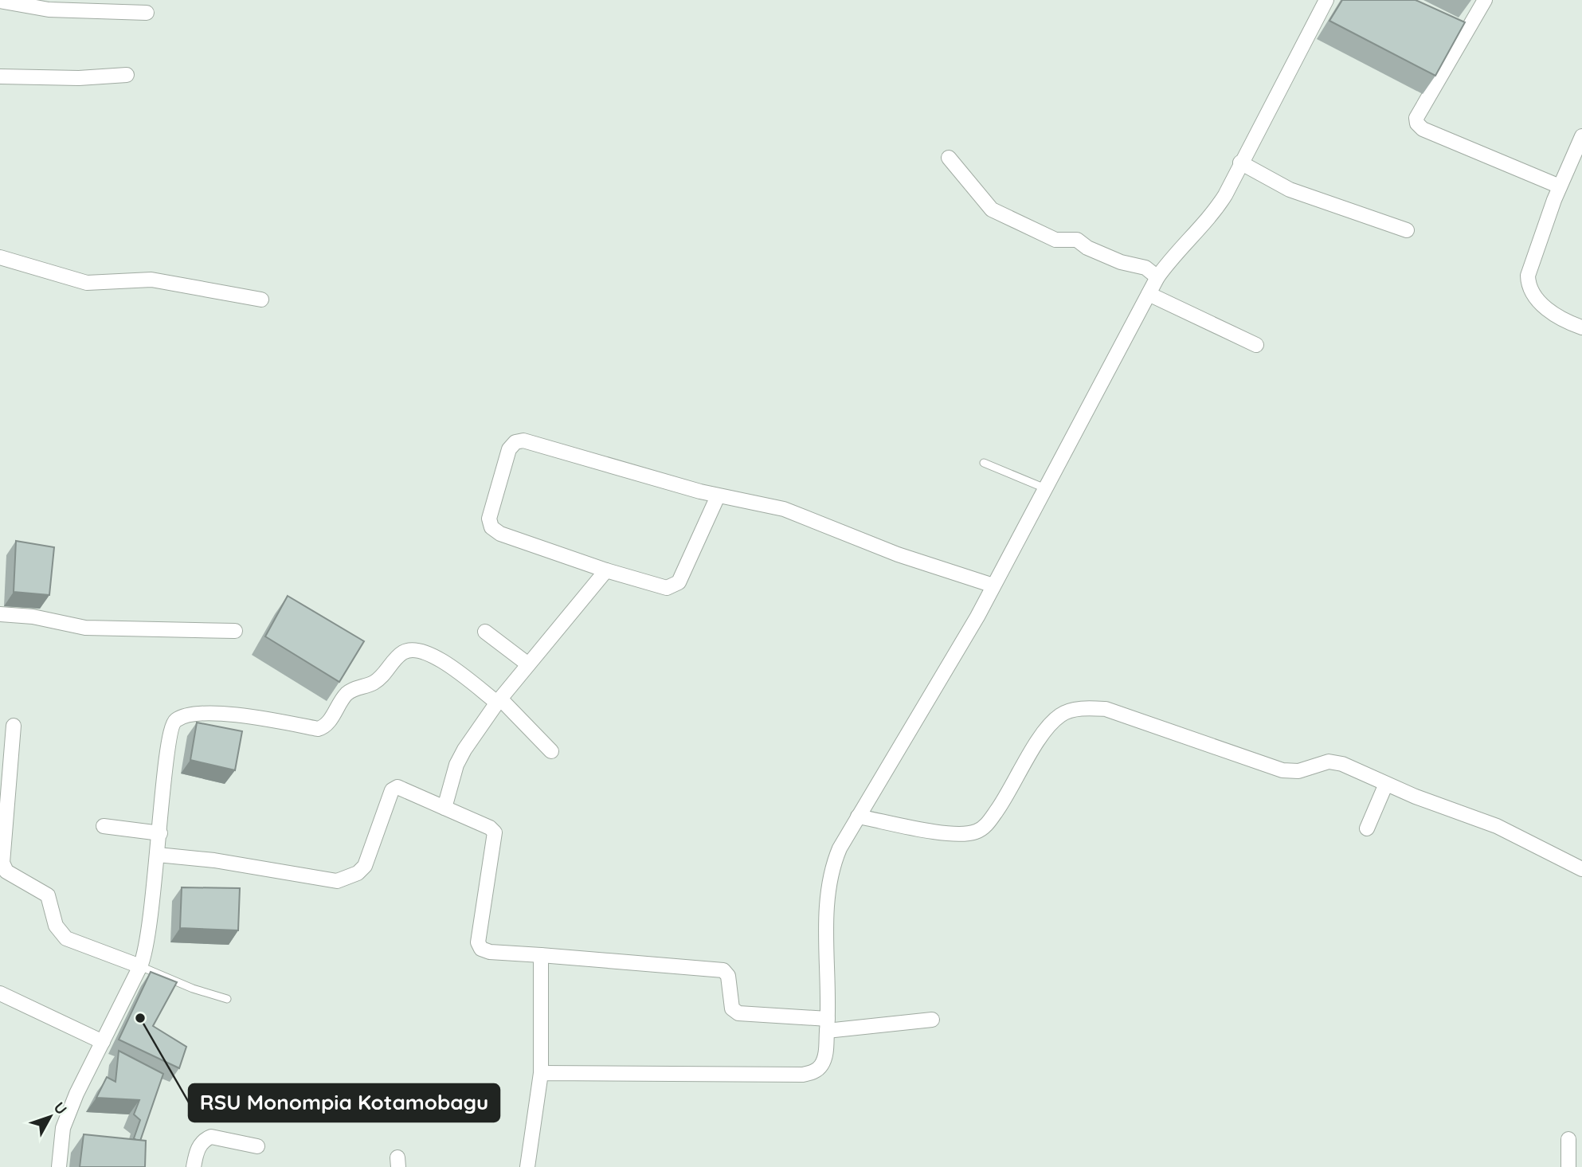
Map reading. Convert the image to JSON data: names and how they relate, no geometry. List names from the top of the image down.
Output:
{
  "places": ["RSU Monompia Kotamobagu"],
  "north": "top right"
}
